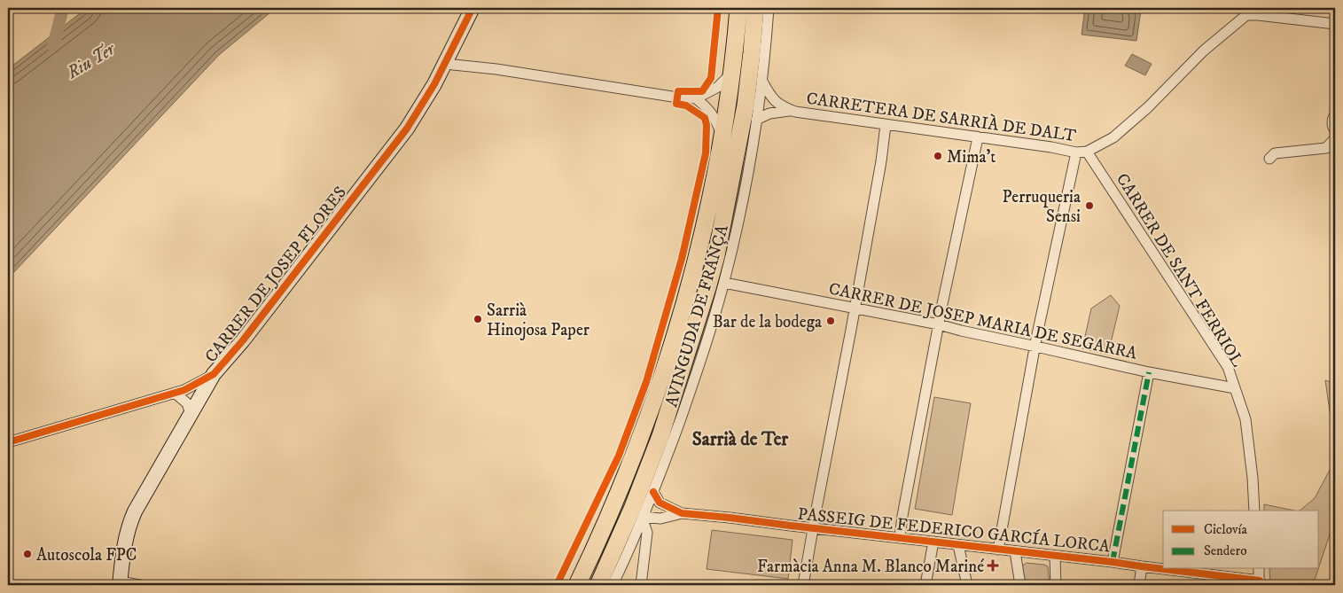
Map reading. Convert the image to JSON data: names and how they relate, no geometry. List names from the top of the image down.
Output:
{
  "streets": {
    "main road": ["AVINGUDA DE FRANÇA"],
    "street": [
      "CARRETERA DE SARRIÀ DE DALT",
      "CARRER DE SANT FERRIOL",
      "CARRER DE JOSEP FLORES",
      "CARRER DE JOSEP MARIA DE SEGARRA",
      "PASSEIG DE FEDERICO GARCÍA LORCA"
    ]
  },
  "crossings": [
    ["CARRETERA DE SARRIÀ DE DALT", "CARRER DE SANT FERRIOL"],
    ["CARRETERA DE SARRIÀ DE DALT", "AVINGUDA DE FRANÇA"],
    ["CARRER DE SANT FERRIOL", "CARRER DE JOSEP MARIA DE SEGARRA"],
    ["AVINGUDA DE FRANÇA", "CARRER DE JOSEP MARIA DE SEGARRA"],
    ["AVINGUDA DE FRANÇA", "PASSEIG DE FEDERICO GARCÍA LORCA"]
  ],
  "districts": ["Sarrià de Ter"],
  "water": ["Riu Ter"],
  "places": {
    "other": [
      "Mima't",
      "Perruqueria Sensi",
      "Sarrià Hinojosa Paper",
      "Bar de la bodega",
      "Autoscola FPC"
    ],
    "health": ["Farmàcia Anna M. Blanco Mariné"]
  },
  "legend": ["Ciclovía", "Sendero"]
}
